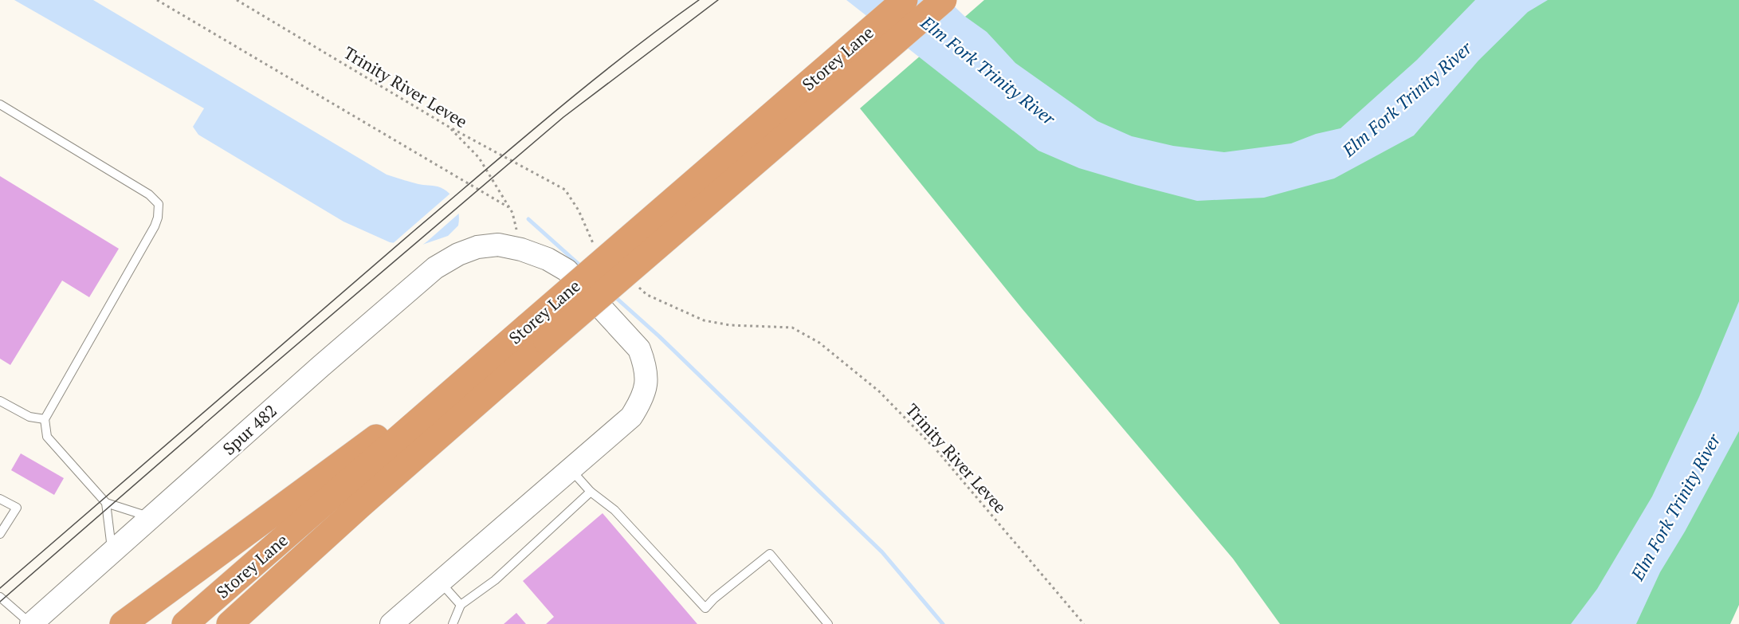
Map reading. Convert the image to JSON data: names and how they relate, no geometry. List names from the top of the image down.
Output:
{
  "streets": {
    "highway": ["Storey Lane"],
    "main road": ["Spur 482"],
    "path": ["Trinity River Levee"]
  },
  "water": ["Elm Fork Trinity River"]
}
